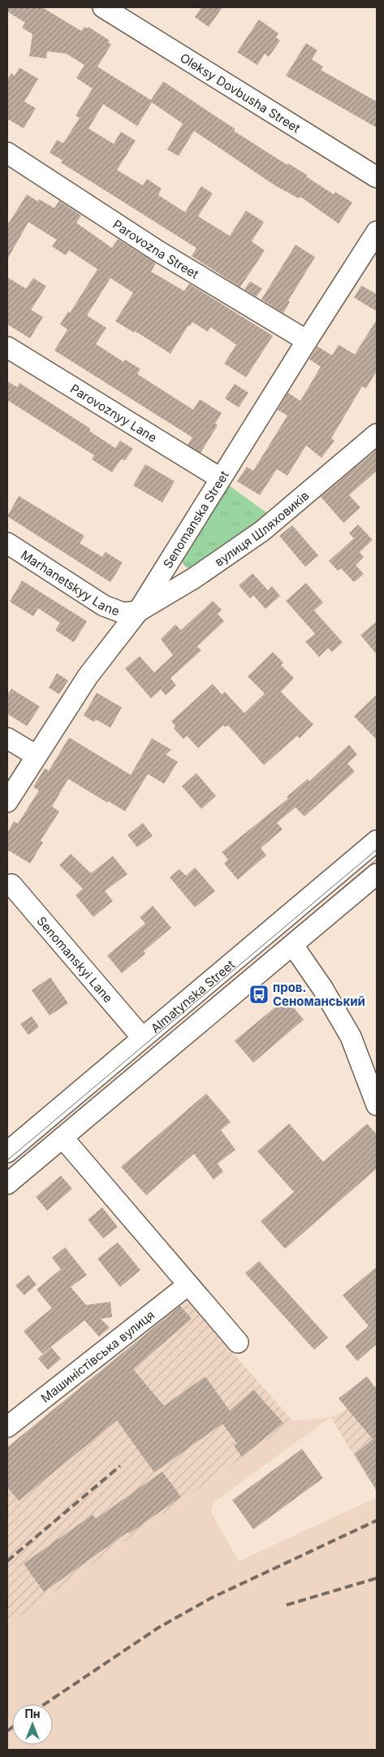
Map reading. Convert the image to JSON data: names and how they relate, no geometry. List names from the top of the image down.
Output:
{
  "streets": {
    "street": [
      "Oleksy Dovbusha Street",
      "Parovozna Street",
      "Parovoznyy Lane",
      "Senomanska Street",
      "вулиця Шляховиків",
      "Marhanetskyy Lane",
      "Senomanskyi Lane",
      "Almatynska Street",
      "Машиністівська вулиця"
    ]
  },
  "crossings": [
    ["Parovozna Street", "Senomanska Street"],
    ["Parovoznyy Lane", "Senomanska Street"],
    ["Senomanska Street", "вулиця Шляховиків"],
    ["Senomanska Street", "Marhanetskyy Lane"],
    ["вулиця Шляховиків", "Marhanetskyy Lane"],
    ["Senomanskyi Lane", "Almatynska Street"]
  ],
  "places": {
    "bus stop": ["пров. Сеноманський"]
  },
  "north": "top"
}
